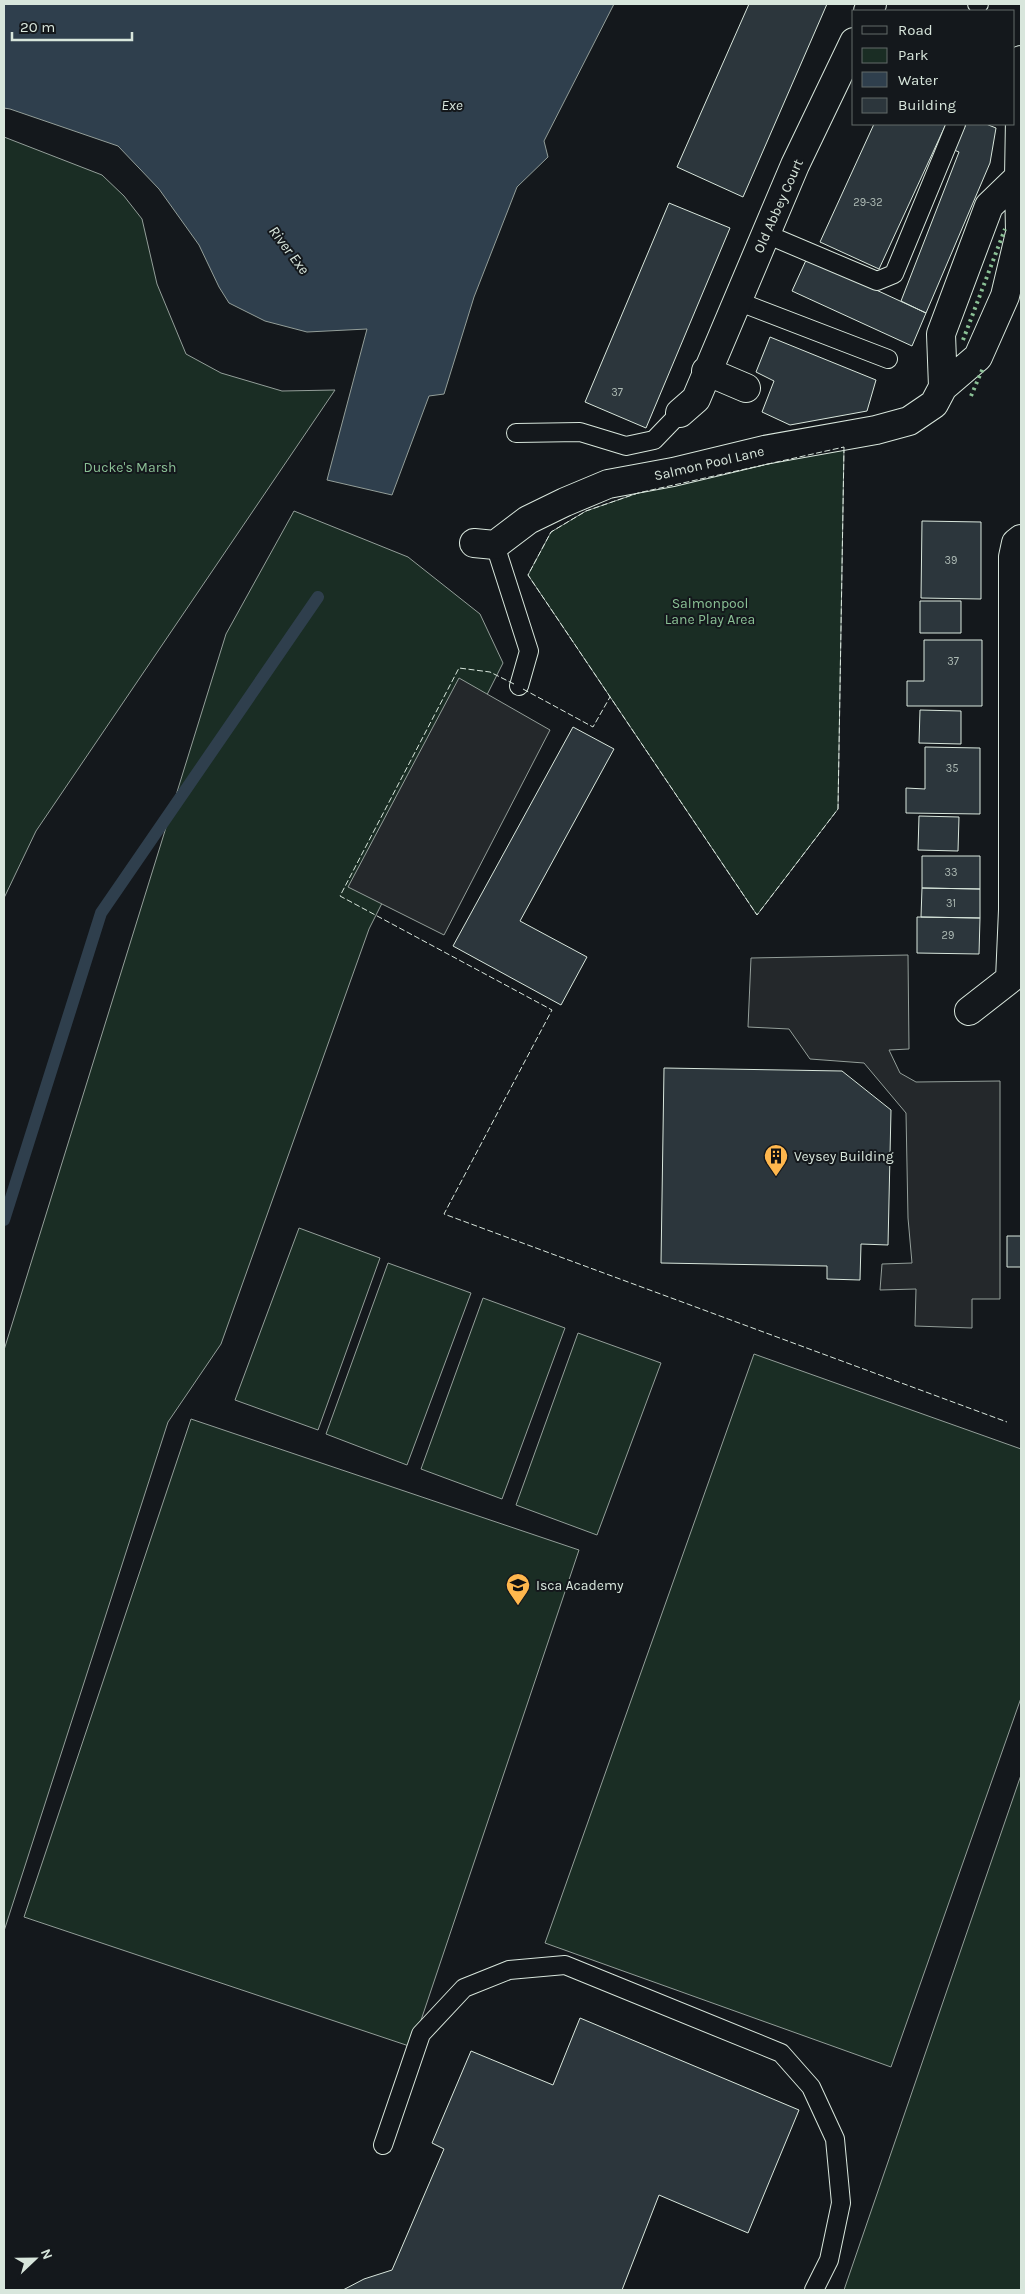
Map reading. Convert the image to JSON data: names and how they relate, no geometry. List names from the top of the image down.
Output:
{
  "streets": {
    "street": ["Old Abbey Court", "Salmon Pool Lane"]
  },
  "water": ["Exe", "River Exe"],
  "parks": ["Ducke's Marsh", "Salmonpool Lane Play Area"],
  "places": {
    "building": ["Veysey Building"],
    "school or university": ["Isca Academy"]
  },
  "house_numbers": [
    "29-32",
    "37",
    "39",
    "37",
    "35",
    "33",
    "31",
    "29"
  ],
  "legend": [
    "Road",
    "Park",
    "Water",
    "Building"
  ],
  "scale_bar": "20 m",
  "north": "right"
}
